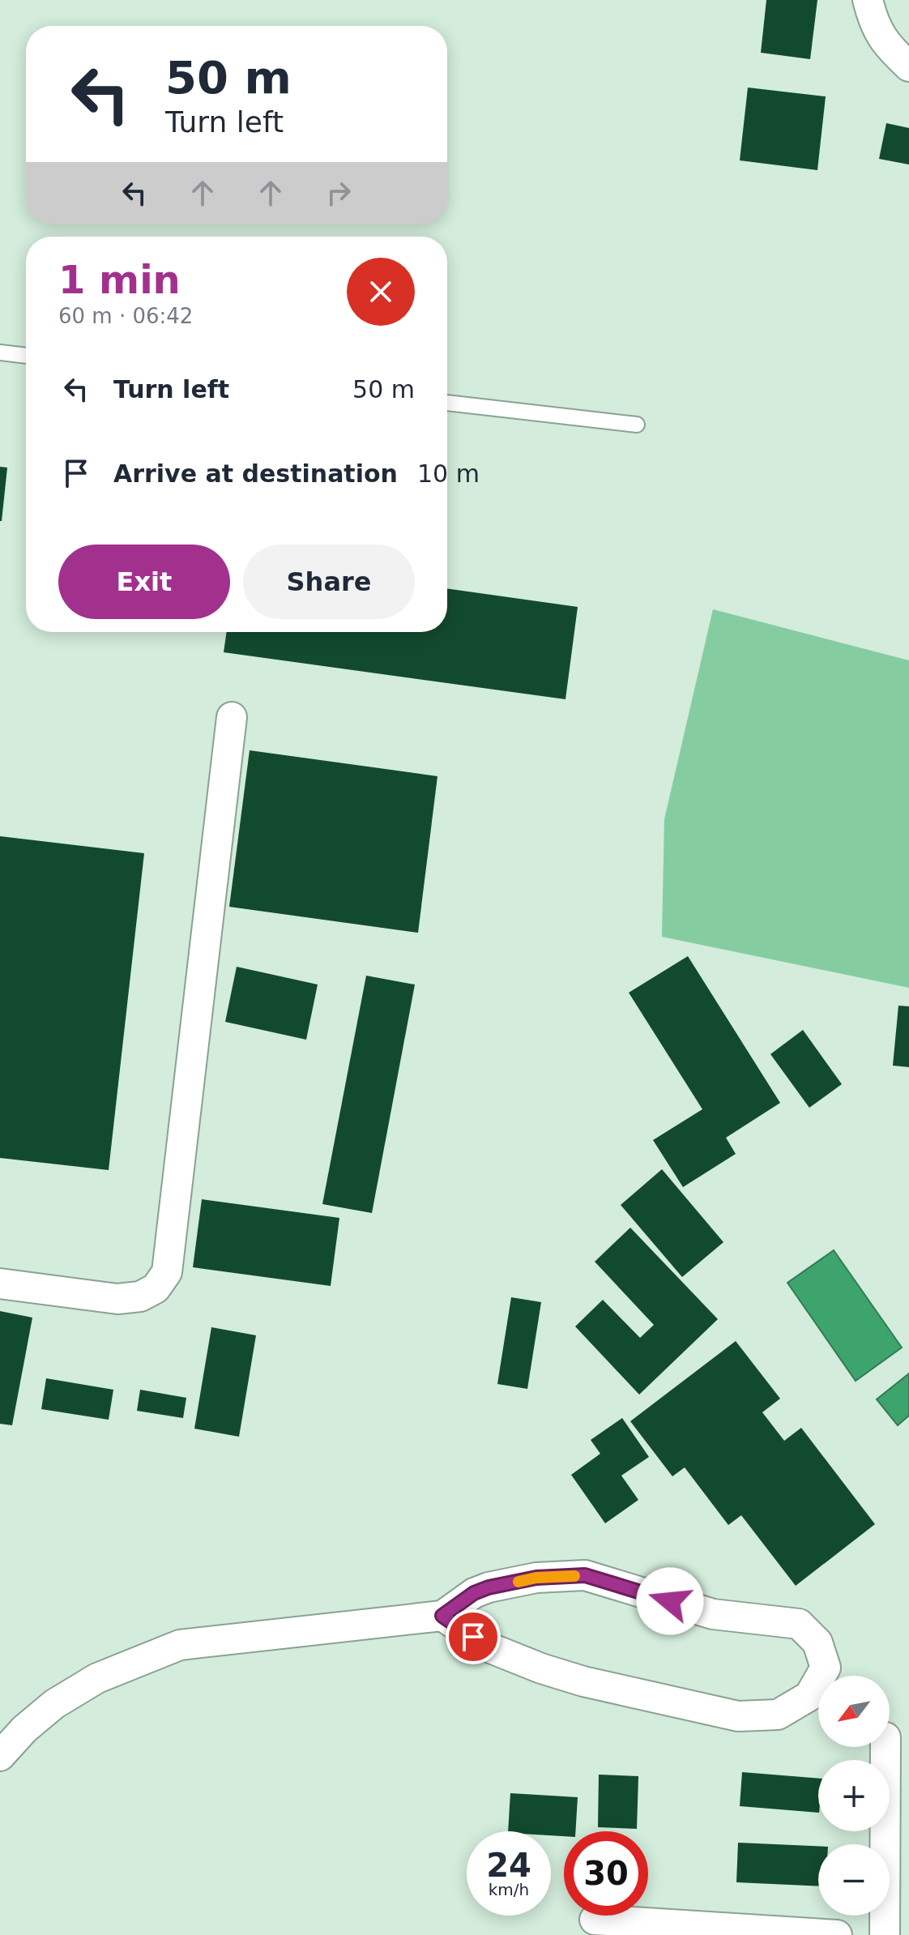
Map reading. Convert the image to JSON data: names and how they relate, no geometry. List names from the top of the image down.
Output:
{
  "north": "bottom left",
  "page": {
    "turn": ["50 m", "Turn left"],
    "heading": ["1 min", "60 m · 06:42"],
    "list": [
      {
        "name": "Turn left",
        "value": "50 m"
      },
      {
        "name": "Arrive at destination",
        "value": "10 m"
      }
    ],
    "buttons": ["Exit", "Share"],
    "map_buttons": ["+", "−"],
    "speed": "24 km/h",
    "limit": "30"
  }
}
